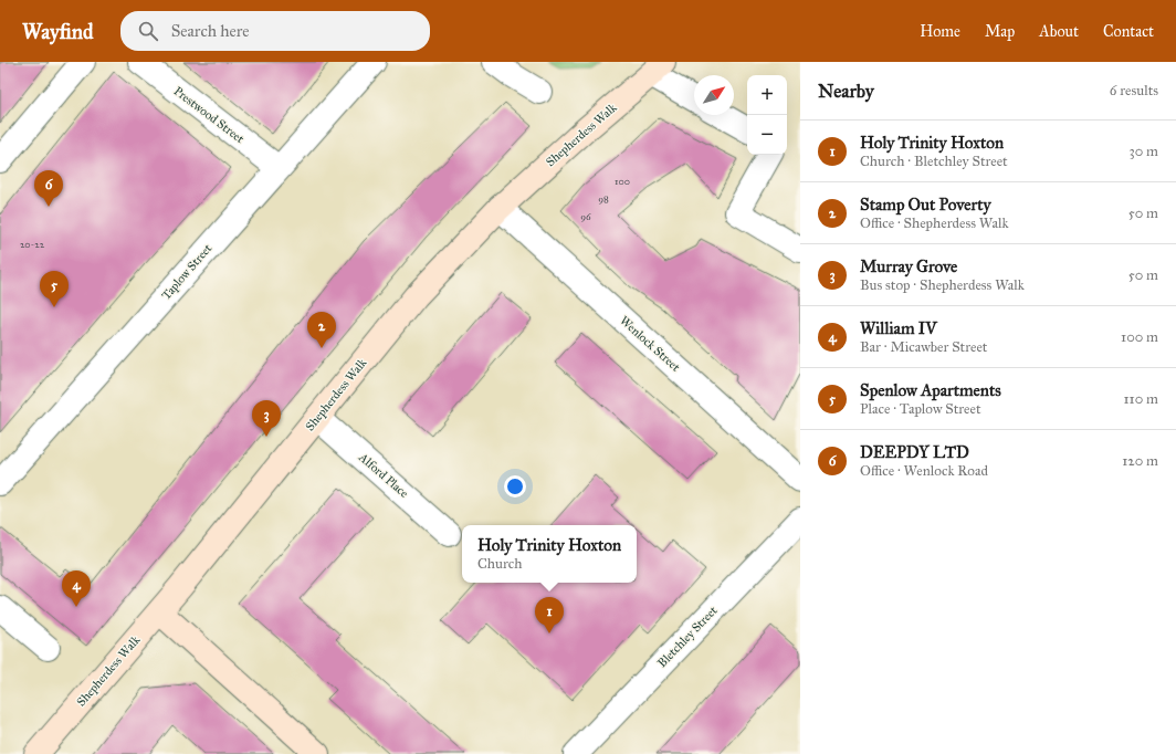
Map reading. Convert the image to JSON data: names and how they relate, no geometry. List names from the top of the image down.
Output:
{
  "streets": {
    "main road": ["Shepherdess Walk"],
    "street": [
      "Prestwood Street",
      "Taplow Street",
      "Wenlock Street",
      "Alford Place",
      "Bletchley Street"
    ]
  },
  "crossings": [
    ["Prestwood Street", "Taplow Street"],
    ["Shepherdess Walk", "Wenlock Street"],
    ["Shepherdess Walk", "Alford Place"]
  ],
  "house_numbers": [
    "100",
    "98",
    "96",
    "20-22"
  ],
  "north": "top right",
  "page": {
    "header": "Wayfind",
    "search": "Search here",
    "nav": [
      "Home",
      "Map",
      "About",
      "Contact"
    ],
    "heading": ["Nearby", "6 results"],
    "map_buttons": ["+", "−"],
    "list": [
      {
        "mark": "1",
        "name": "Holy Trinity Hoxton",
        "note": "Church · Bletchley Street",
        "value": "30 m"
      },
      {
        "mark": "2",
        "name": "Stamp Out Poverty",
        "note": "Office · Shepherdess Walk",
        "value": "50 m"
      },
      {
        "mark": "3",
        "name": "Murray Grove",
        "note": "Bus stop · Shepherdess Walk",
        "value": "50 m"
      },
      {
        "mark": "4",
        "name": "William IV",
        "note": "Bar · Micawber Street",
        "value": "100 m"
      },
      {
        "mark": "5",
        "name": "Spenlow Apartments",
        "note": "Place · Taplow Street",
        "value": "110 m"
      },
      {
        "mark": "6",
        "name": "DEEPDY LTD",
        "note": "Office · Wenlock Road",
        "value": "120 m"
      }
    ],
    "pins": [
      "6",
      "5",
      "2",
      "3",
      "4",
      "1"
    ],
    "popup": ["Holy Trinity Hoxton", "Church"]
  }
}
